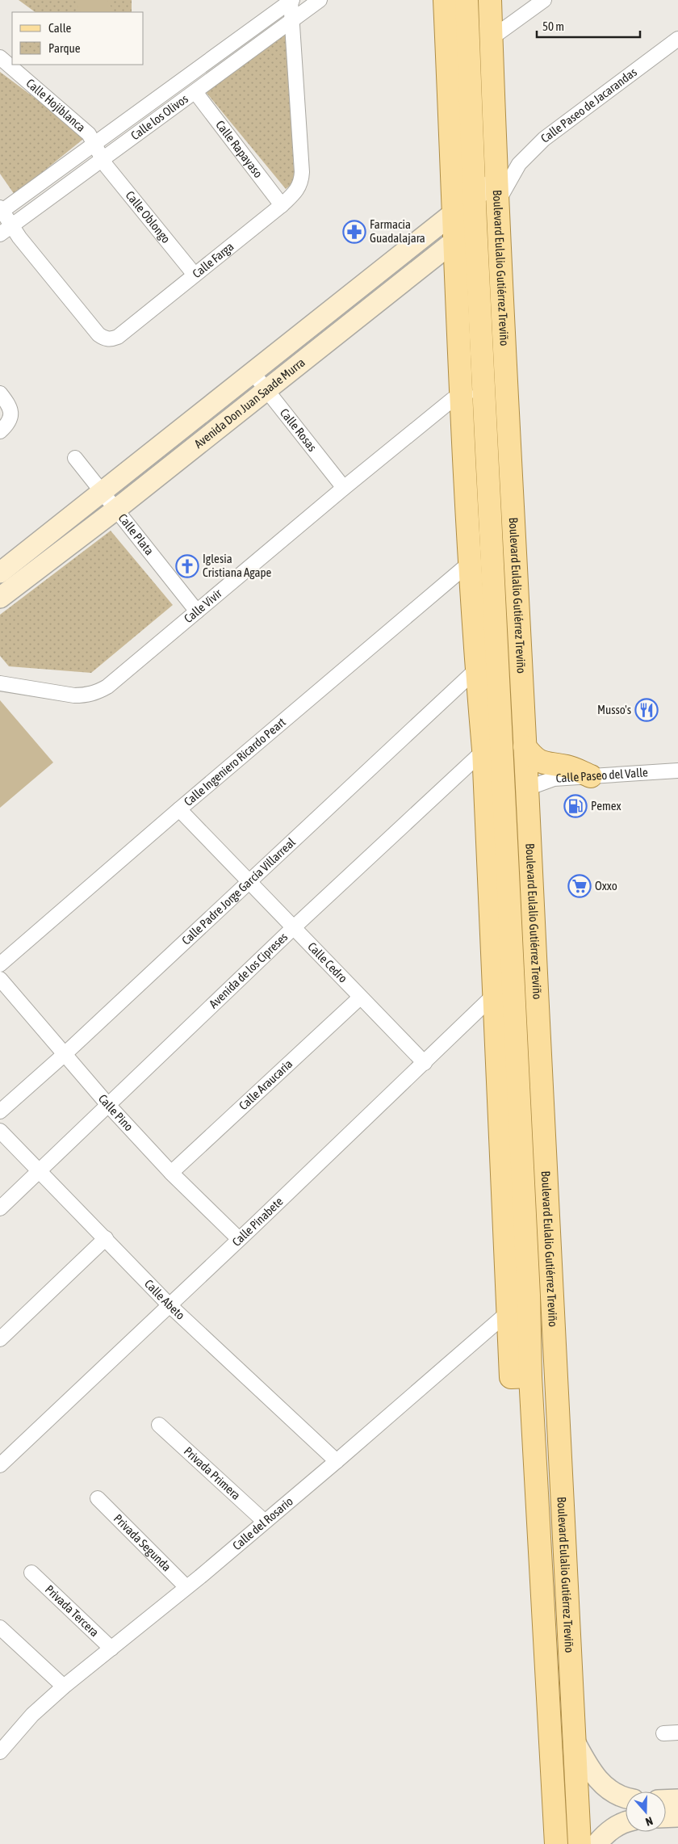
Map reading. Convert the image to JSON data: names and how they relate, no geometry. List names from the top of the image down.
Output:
{
  "streets": {
    "main road": ["Boulevard Eulalio Gutiérrez Treviño"],
    "street": [
      "Calle Hojiblanca",
      "Calle Paseo de Jacarandas",
      "Calle los Olivos",
      "Calle Rapayaso",
      "Calle Oblongo",
      "Calle Farga",
      "Avenida Don Juan Saade Murra",
      "Calle Rosas",
      "Calle Plata",
      "Calle Vivir",
      "Calle Ingeniero Ricardo Peart",
      "Calle Paseo del Valle",
      "Calle Padre Jorge García Villarreal",
      "Calle Cedro",
      "Avenida de los Cipreses",
      "Calle Araucaria",
      "Calle Pino",
      "Calle Pinabete",
      "Calle Abeto",
      "Privada Primera",
      "Calle del Rosario",
      "Privada Segunda",
      "Privada Tercera"
    ]
  },
  "crossings": [
    ["Calle Hojiblanca", "Calle los Olivos"],
    ["Calle Hojiblanca", "Calle Oblongo"],
    ["Calle Paseo de Jacarandas", "Boulevard Eulalio Gutiérrez Treviño"],
    ["Calle Paseo de Jacarandas", "Avenida Don Juan Saade Murra"],
    ["Calle los Olivos", "Calle Rapayaso"],
    ["Calle los Olivos", "Calle Oblongo"],
    ["Calle los Olivos", "Calle Farga"],
    ["Calle Rapayaso", "Calle Farga"],
    ["Calle Oblongo", "Calle Farga"],
    ["Boulevard Eulalio Gutiérrez Treviño", "Avenida Don Juan Saade Murra"],
    ["Boulevard Eulalio Gutiérrez Treviño", "Calle Vivir"],
    ["Boulevard Eulalio Gutiérrez Treviño", "Calle Paseo del Valle"],
    ["Boulevard Eulalio Gutiérrez Treviño", "Avenida de los Cipreses"],
    ["Boulevard Eulalio Gutiérrez Treviño", "Calle Pinabete"],
    ["Boulevard Eulalio Gutiérrez Treviño", "Calle del Rosario"],
    ["Avenida Don Juan Saade Murra", "Calle Rosas"],
    ["Avenida Don Juan Saade Murra", "Calle Plata"],
    ["Calle Rosas", "Calle Vivir"],
    ["Calle Plata", "Calle Vivir"],
    ["Calle Ingeniero Ricardo Peart", "Calle Cedro"],
    ["Calle Padre Jorge García Villarreal", "Calle Cedro"],
    ["Calle Padre Jorge García Villarreal", "Calle Pino"],
    ["Calle Cedro", "Avenida de los Cipreses"],
    ["Calle Cedro", "Calle Araucaria"],
    ["Calle Cedro", "Calle Pinabete"],
    ["Avenida de los Cipreses", "Calle Pino"],
    ["Avenida de los Cipreses", "Calle Abeto"],
    ["Calle Araucaria", "Calle Pino"],
    ["Calle Pino", "Calle Pinabete"],
    ["Calle Pinabete", "Calle Abeto"],
    ["Calle Abeto", "Calle del Rosario"],
    ["Privada Primera", "Calle del Rosario"],
    ["Calle del Rosario", "Privada Segunda"],
    ["Calle del Rosario", "Privada Tercera"]
  ],
  "places": {
    "pharmacy": ["Farmacia Guadalajara"],
    "church": ["Iglesia Cristiana Agape"],
    "restaurant": ["Musso's"],
    "fuel station": ["Pemex"],
    "supermarket": ["Oxxo"]
  },
  "legend": ["Calle", "Parque"],
  "scale_bar": "50 m",
  "north": "bottom"
}
